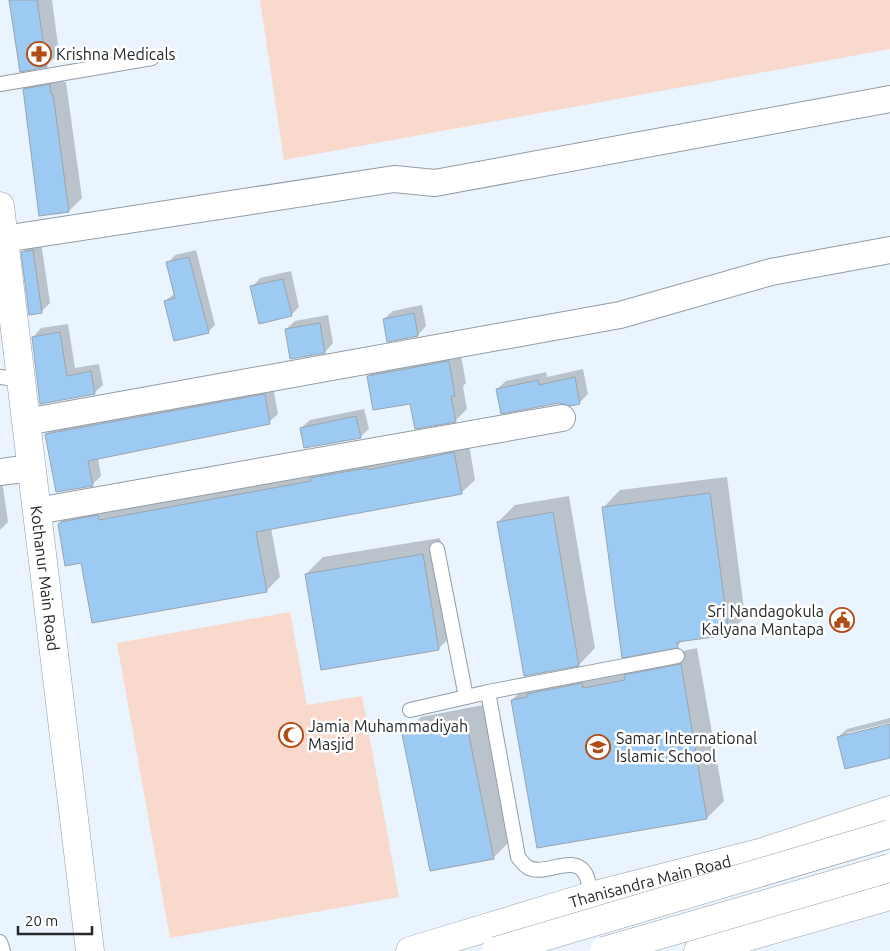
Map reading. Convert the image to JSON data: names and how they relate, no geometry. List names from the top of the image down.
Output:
{
  "streets": {
    "main road": ["Kothanur Main Road", "Thanisandra Main Road"]
  },
  "places": {
    "pharmacy": ["Krishna Medicals"],
    "public building": ["Sri Nandagokula Kalyana Mantapa"],
    "mosque": ["Jamia Muhammadiyah Masjid"],
    "school or university": ["Samar International Islamic School"]
  },
  "scale_bar": "20 m"
}
